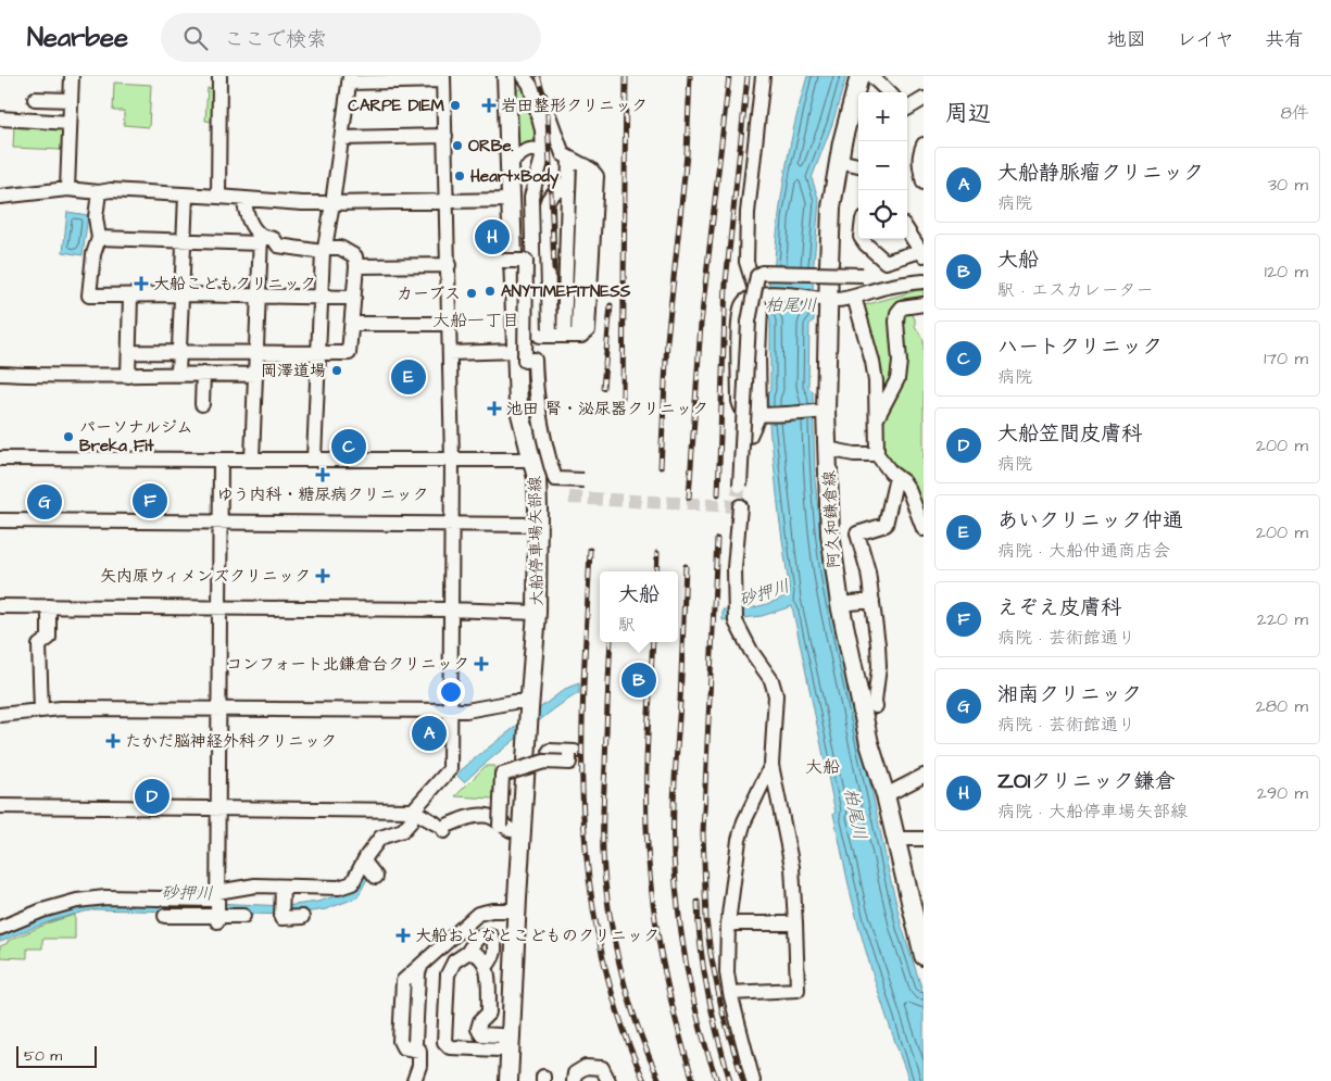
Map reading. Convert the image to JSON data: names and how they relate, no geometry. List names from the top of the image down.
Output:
{
  "streets": {
    "main road": ["阿久和鎌倉線", "大船停車場矢部線"]
  },
  "districts": ["大船一丁目", "大船"],
  "water": ["柏尾川", "砂押川"],
  "places": {
    "other": [
      "CARPE DIEM",
      "ORBe.",
      "Heart×Body",
      "ANYTIMEFITNESS",
      "カーブス",
      "岡澤道場",
      "パーソナルジム Breka Fit"
    ],
    "health": [
      "岩田整形クリニック",
      "大船こどもクリニック",
      "池田 腎・泌尿器クリニック",
      "ゆう内科・糖尿病クリニック",
      "矢内原ウィメンズクリニック",
      "コンフォート北鎌倉台クリニック",
      "たかだ脳神経外科クリニック",
      "大船おとなとこどものクリニック"
    ]
  },
  "scale_bar": "50 m",
  "page": {
    "header": "Nearbee",
    "search": "ここで検索",
    "nav": ["地図", "レイヤ", "共有"],
    "heading": ["周辺", "8件"],
    "map_buttons": ["+", "−"],
    "list": [
      {
        "mark": "A",
        "name": "大船静脈瘤クリニック",
        "note": "病院",
        "value": "30 m"
      },
      {
        "mark": "B",
        "name": "大船",
        "note": "駅 · エスカレーター",
        "value": "120 m"
      },
      {
        "mark": "C",
        "name": "ハートクリニック",
        "note": "病院",
        "value": "170 m"
      },
      {
        "mark": "D",
        "name": "大船笠間皮膚科",
        "note": "病院",
        "value": "200 m"
      },
      {
        "mark": "E",
        "name": "あいクリニック仲通",
        "note": "病院 · 大船仲通商店会",
        "value": "200 m"
      },
      {
        "mark": "F",
        "name": "えぞえ皮膚科",
        "note": "病院 · 芸術館通り",
        "value": "220 m"
      },
      {
        "mark": "G",
        "name": "湘南クリニック",
        "note": "病院 · 芸術館通り",
        "value": "280 m"
      },
      {
        "mark": "H",
        "name": "ZOIクリニック鎌倉",
        "note": "病院 · 大船停車場矢部線",
        "value": "290 m"
      }
    ],
    "pins": [
      "H",
      "E",
      "C",
      "F",
      "G",
      "B",
      "A",
      "D"
    ],
    "popup": ["大船", "駅"],
    "scale": "50 m"
  }
}
